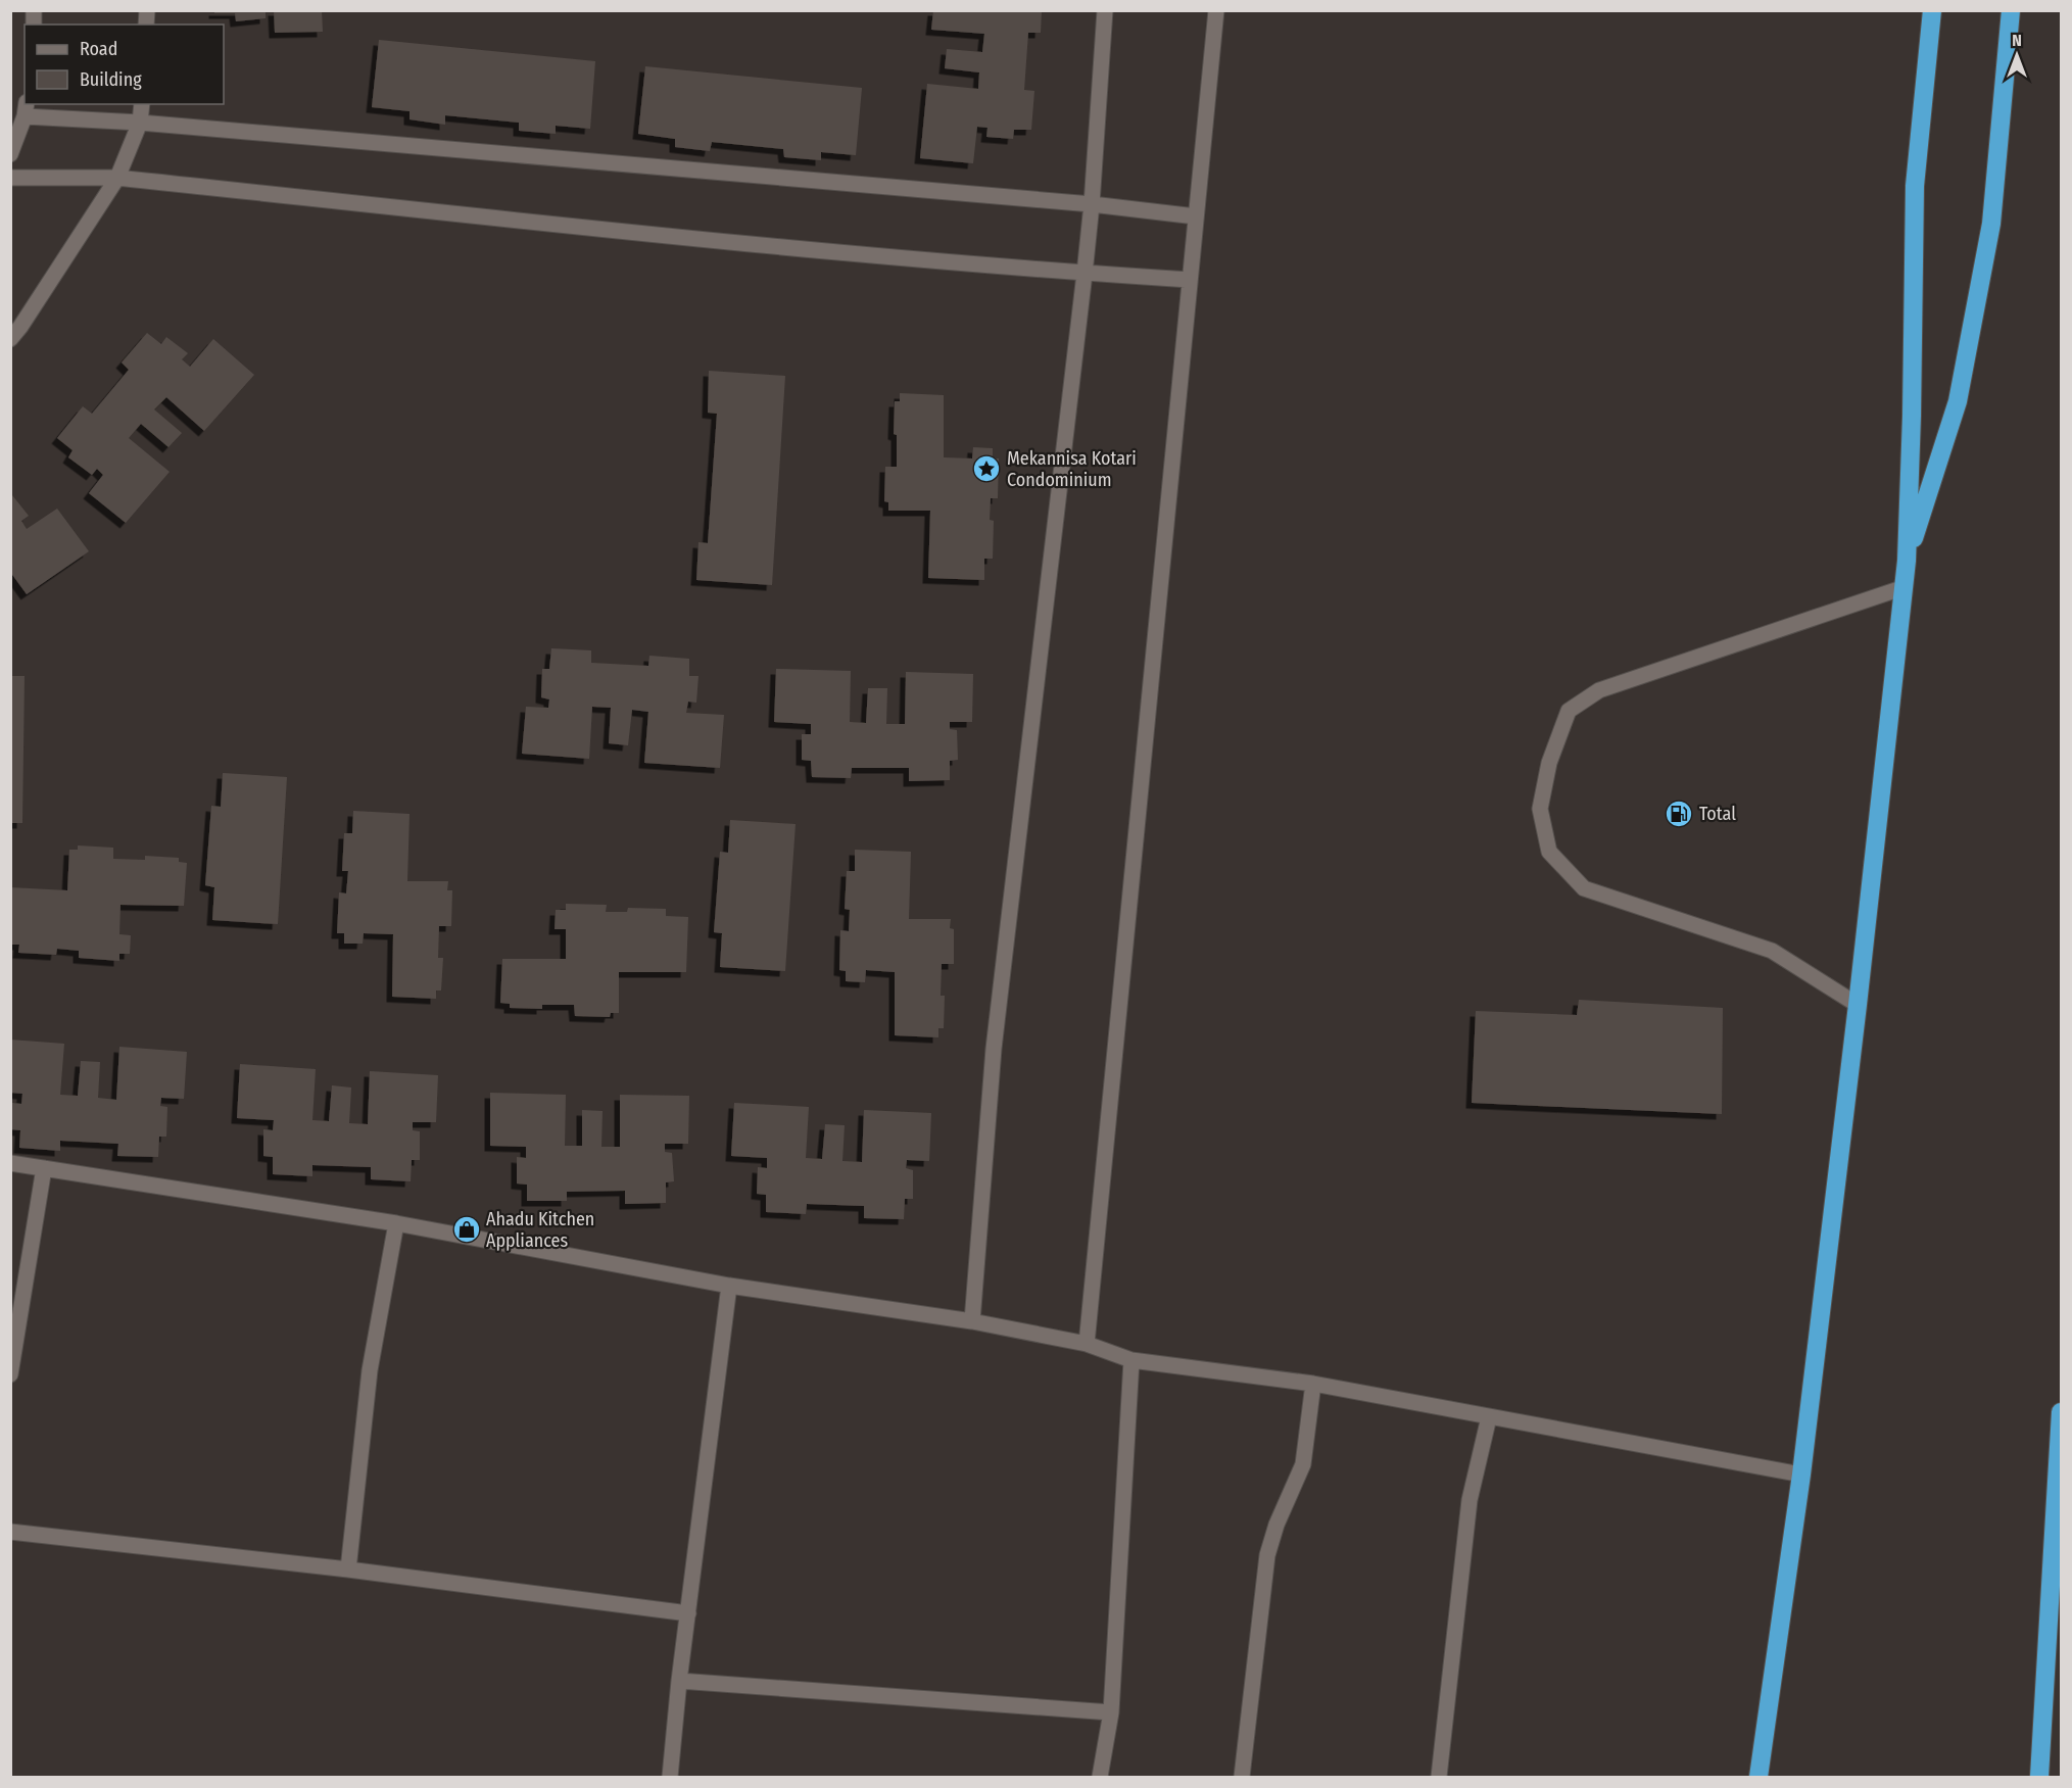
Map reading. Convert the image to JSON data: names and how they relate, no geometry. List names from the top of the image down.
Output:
{
  "places": {
    "place": ["Mekannisa Kotari Condominium"],
    "fuel station": ["Total"],
    "shop": ["Ahadu Kitchen Appliances"]
  },
  "legend": ["Road", "Building"],
  "north": "top"
}
